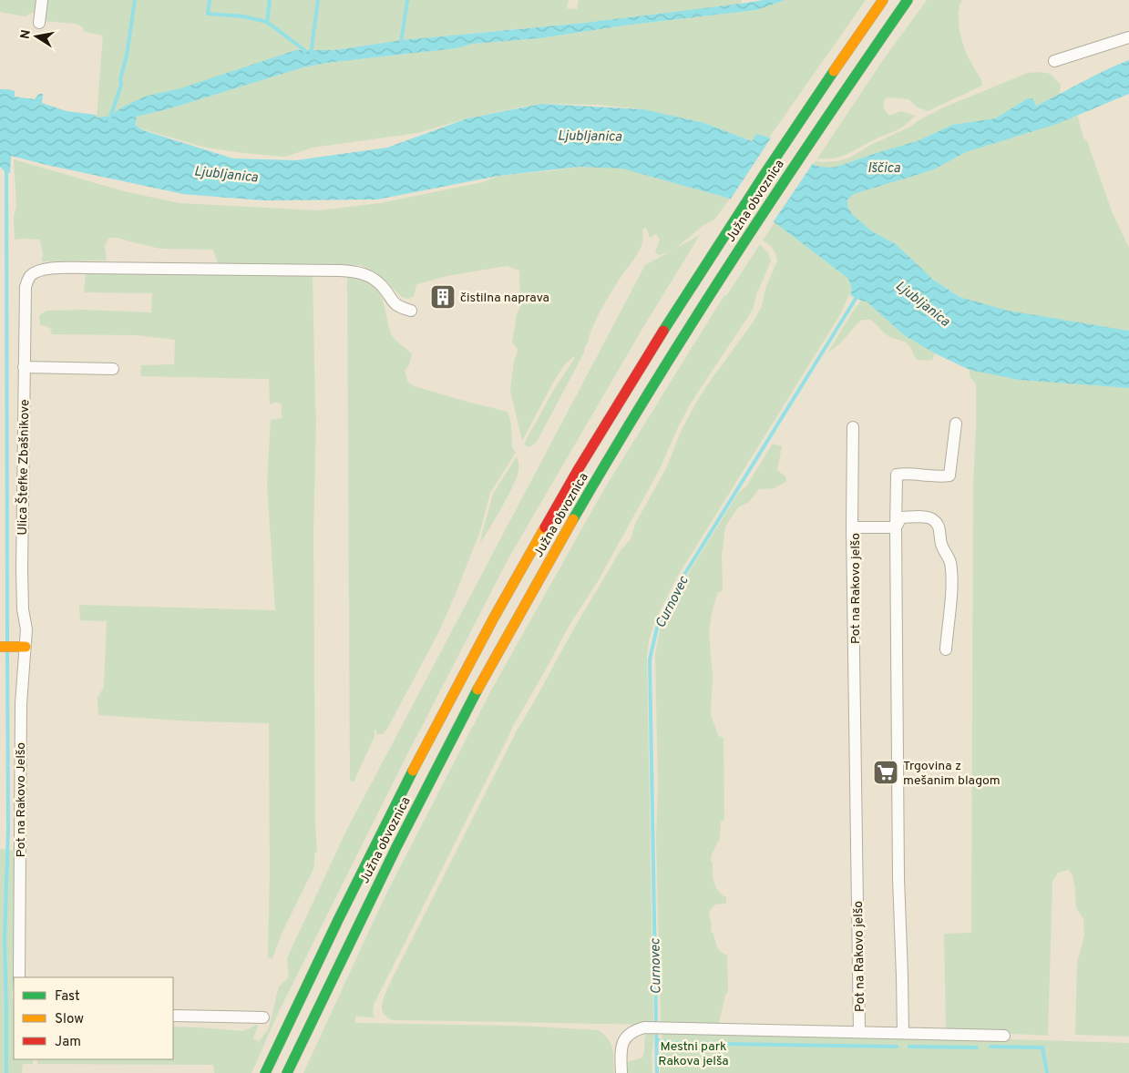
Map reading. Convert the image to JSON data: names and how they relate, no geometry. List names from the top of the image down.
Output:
{
  "streets": {
    "main road": ["Južna obvoznica"],
    "street": ["Ulica Štefke Zbašnikove", "Pot na Rakovo jelšo", "Pot na Rakovo Jelšo"]
  },
  "crossings": [
    ["Ulica Štefke Zbašnikove", "Pot na Rakovo Jelšo"]
  ],
  "water": ["Ljubljanica", "Iščica", "Curnovec"],
  "parks": ["Mestni park Rakova jelša"],
  "places": {
    "building": ["čistilna naprava"],
    "supermarket": ["Trgovina z mešanim blagom"]
  },
  "legend": ["Fast", "Slow", "Jam"],
  "north": "left"
}
